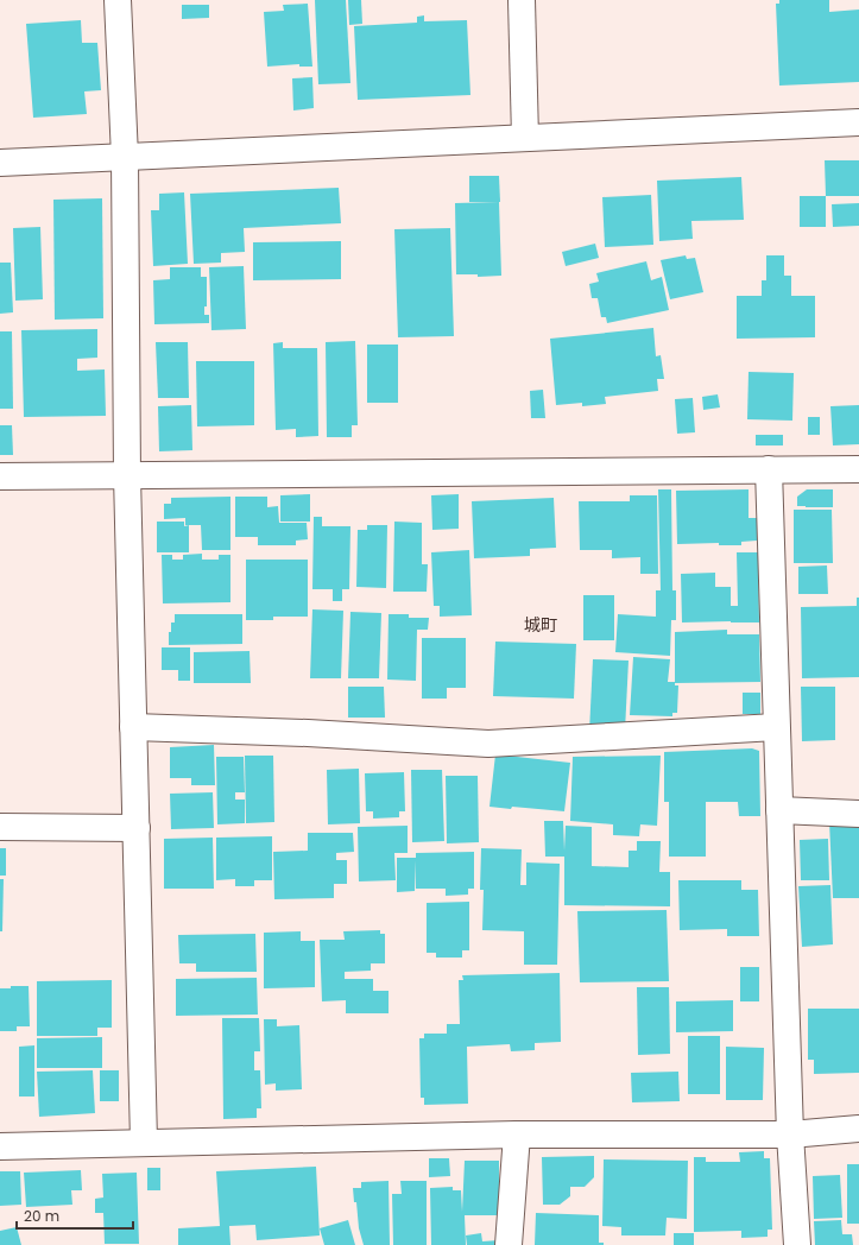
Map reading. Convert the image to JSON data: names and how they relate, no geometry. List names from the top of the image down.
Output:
{
  "districts": ["城町"],
  "scale_bar": "20 m"
}
